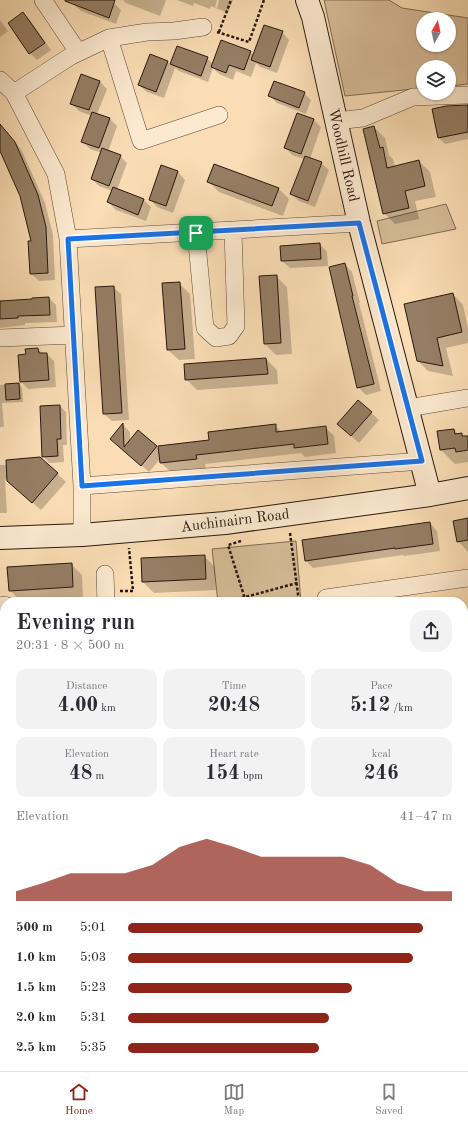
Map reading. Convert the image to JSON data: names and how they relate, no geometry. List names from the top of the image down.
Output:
{
  "streets": {
    "street": ["Woodhill Road", "Auchinairn Road"]
  },
  "crossings": [
    ["Woodhill Road", "Auchinairn Road"]
  ],
  "north": "top",
  "page": {
    "heading": ["Evening run", "20:31 · 8 × 500 m"],
    "stats": [
      ["Distance", "4.00 km"],
      ["Time", "20:48"],
      ["Pace", "5:12 /km"],
      ["Elevation", "48 m"],
      ["Heart rate", "154 bpm"],
      ["kcal", "246"]
    ],
    "chart": ["Elevation", "41–47 m"],
    "list": [
      {
        "name": "500 m",
        "note": "5:01"
      },
      {
        "name": "1.0 km",
        "note": "5:03"
      },
      {
        "name": "1.5 km",
        "note": "5:23"
      },
      {
        "name": "2.0 km",
        "note": "5:31"
      },
      {
        "name": "2.5 km",
        "note": "5:35"
      }
    ],
    "tabs": ["Home", "Map", "Saved"]
  }
}
